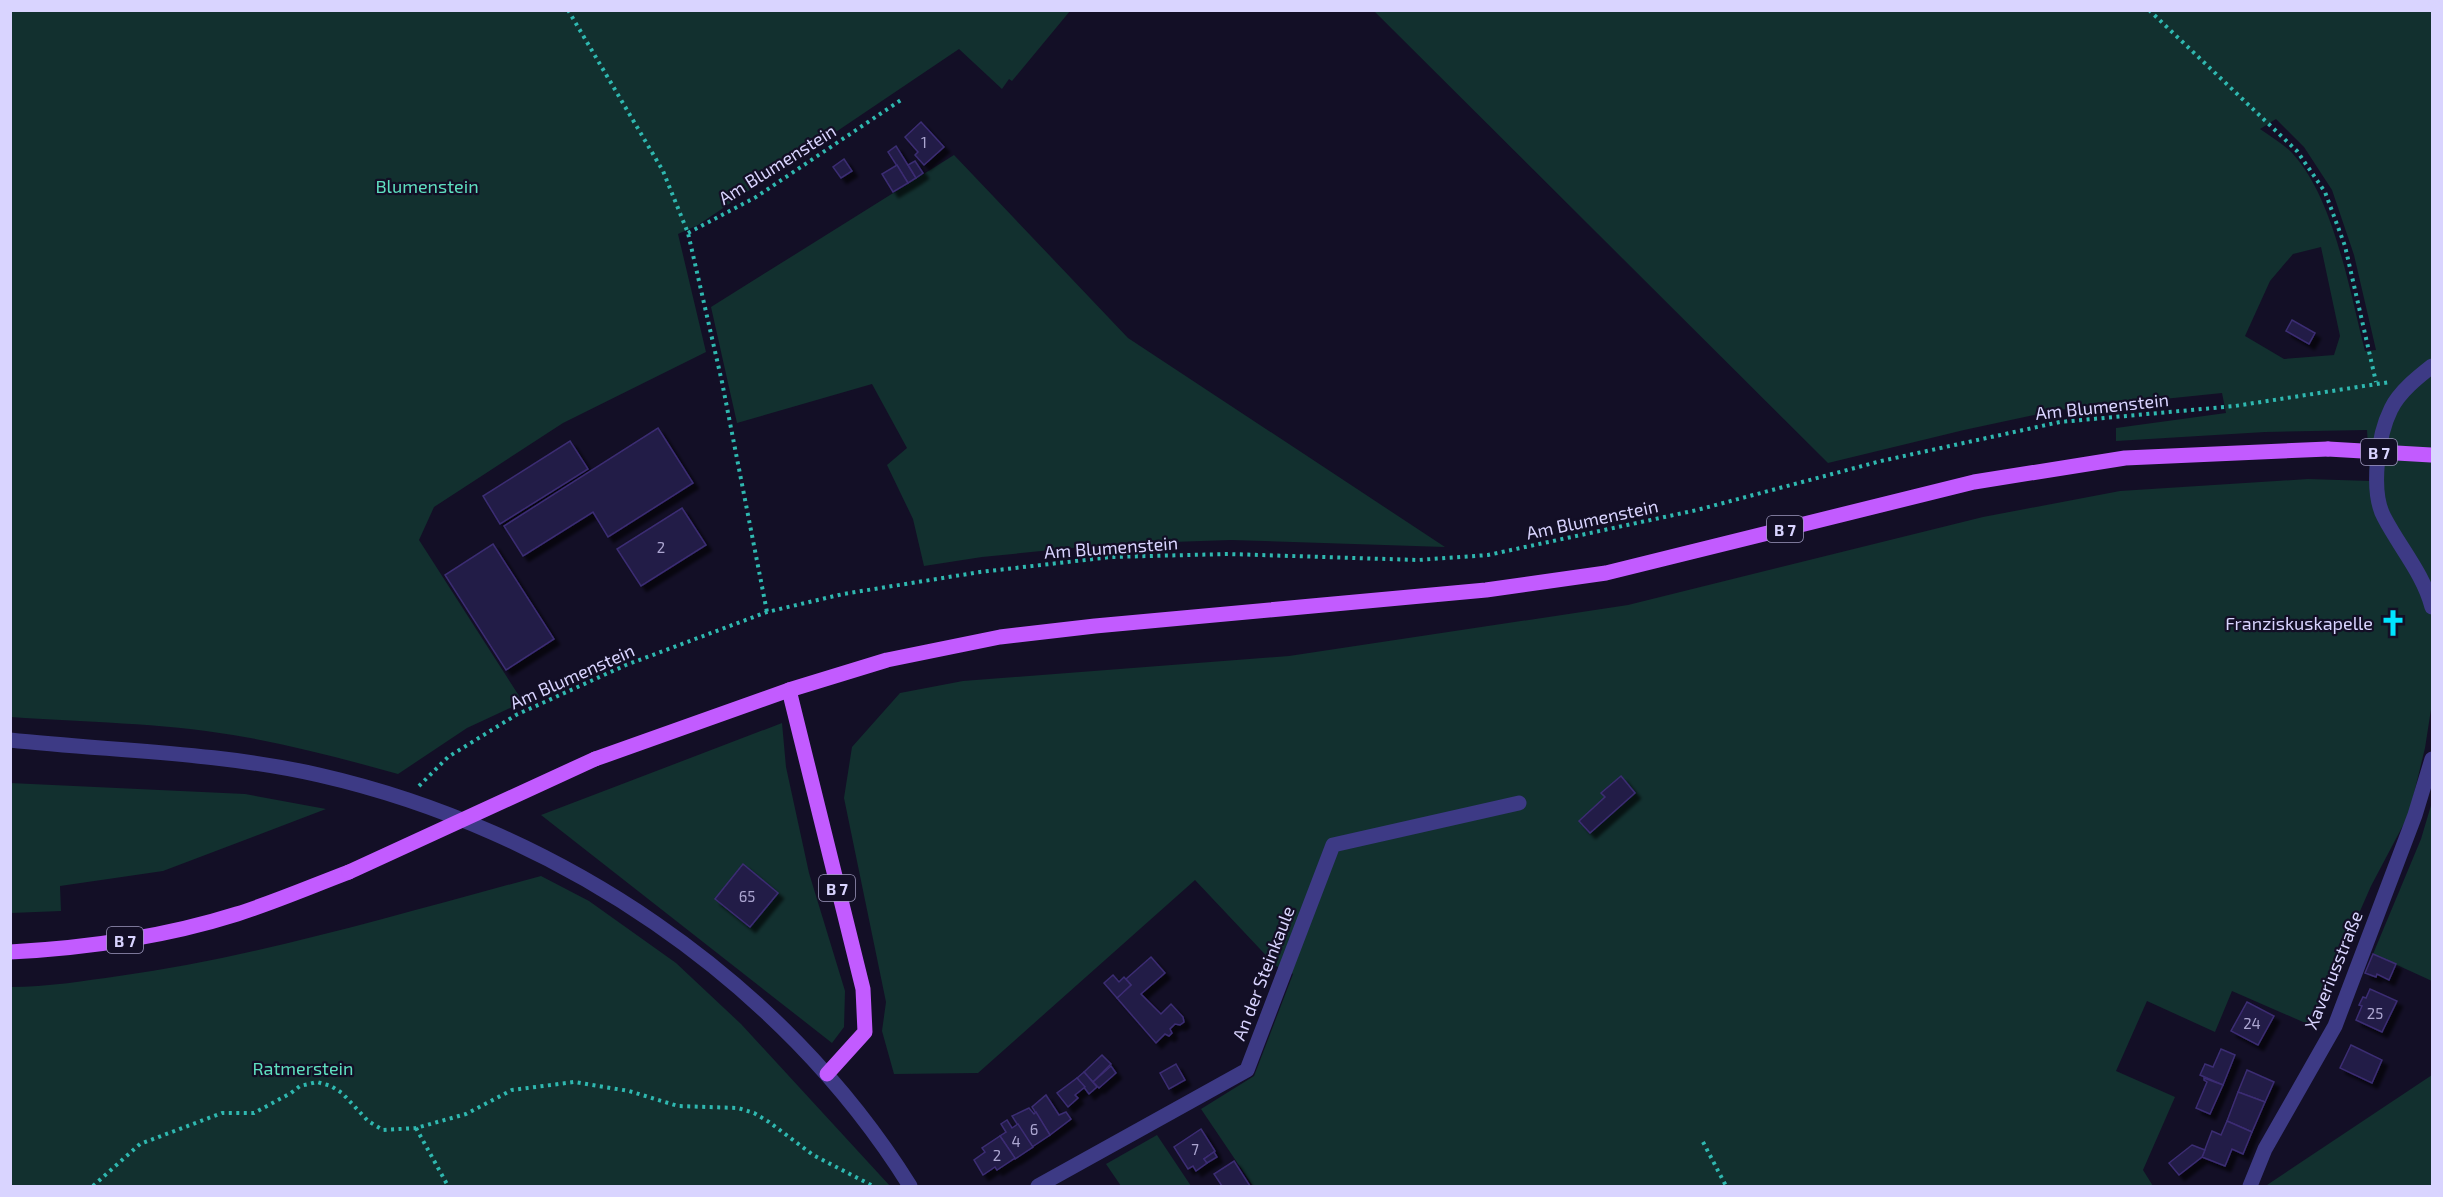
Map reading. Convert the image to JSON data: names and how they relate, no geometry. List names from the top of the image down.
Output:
{
  "streets": {
    "main road": ["B 7"],
    "street": ["Xaveriusstraße", "An der Steinkaule"],
    "path": ["Am Blumenstein"]
  },
  "parks": ["Blumenstein", "Ratmerstein"],
  "places": {
    "church": ["Franziskuskapelle"]
  },
  "house_numbers": [
    "1",
    "2",
    "65",
    "25",
    "24",
    "6",
    "4",
    "7",
    "2"
  ]
}
